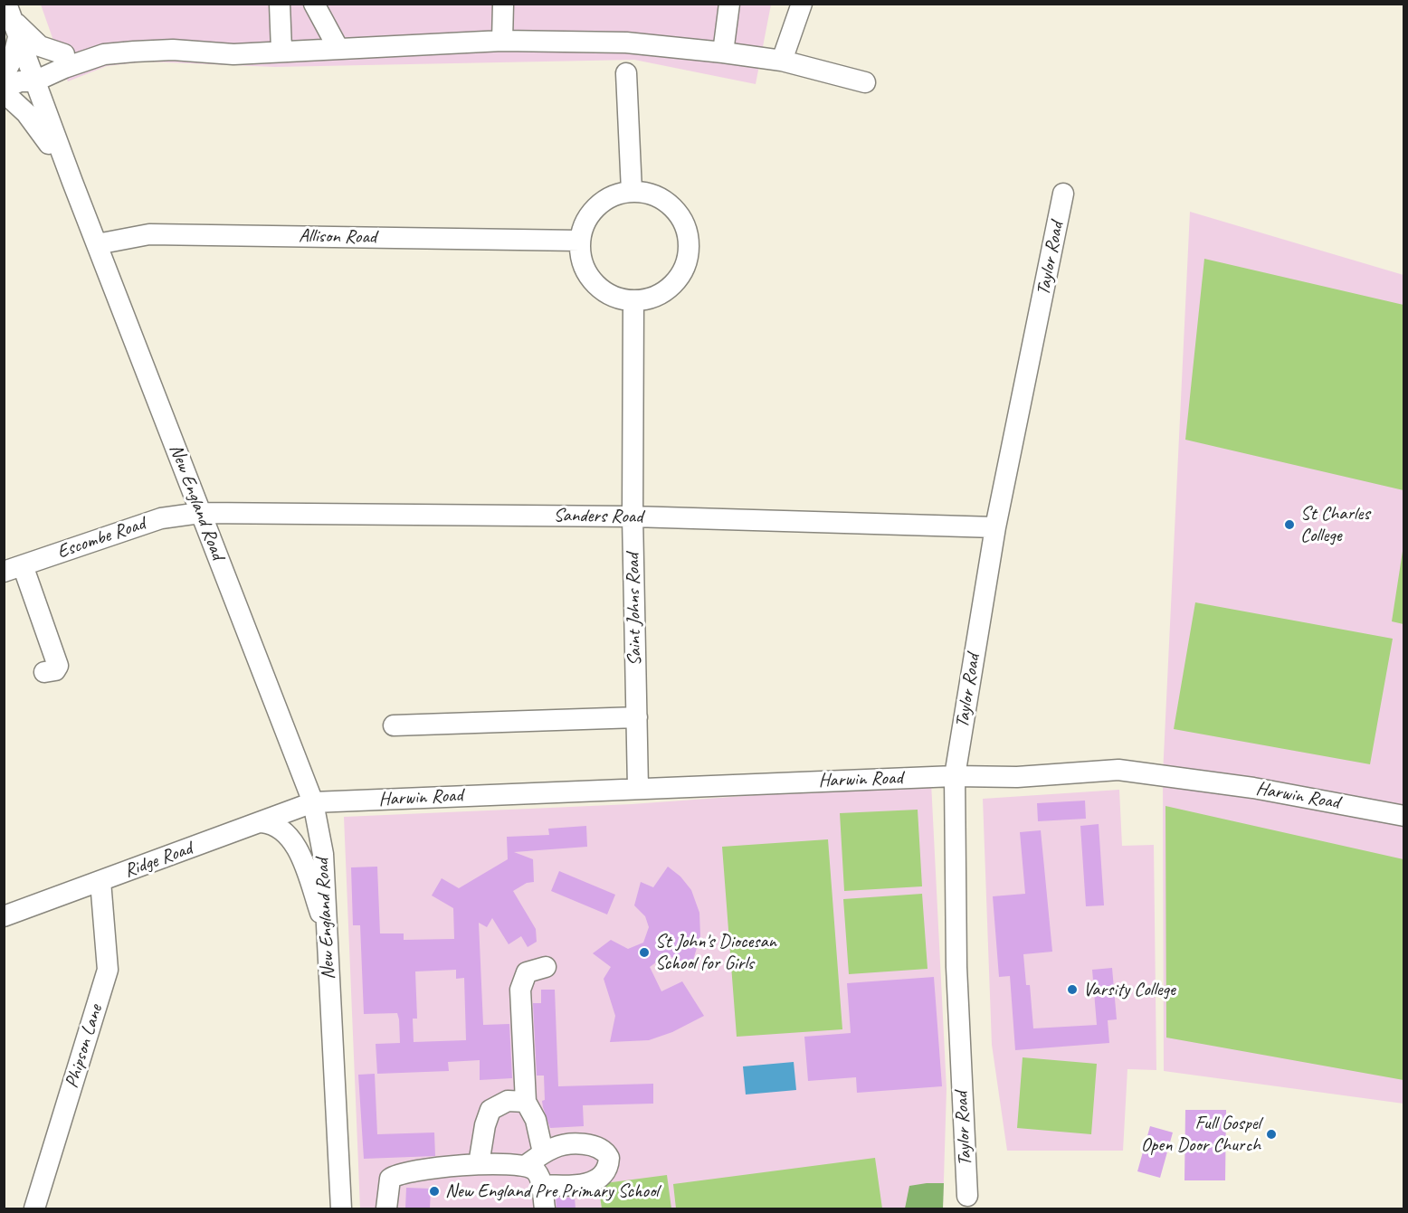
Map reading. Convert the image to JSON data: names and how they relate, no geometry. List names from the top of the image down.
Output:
{
  "streets": {
    "street": [
      "Allison Road",
      "Taylor Road",
      "New England Road",
      "Sanders Road",
      "Escombe Road",
      "Saint Johns Road",
      "Harwin Road",
      "Ridge Road",
      "Phipson Lane"
    ]
  },
  "crossings": [
    ["Allison Road", "New England Road"],
    ["Allison Road", "Saint Johns Road"],
    ["Taylor Road", "Sanders Road"],
    ["Taylor Road", "Harwin Road"],
    ["New England Road", "Sanders Road"],
    ["New England Road", "Escombe Road"],
    ["New England Road", "Harwin Road"],
    ["New England Road", "Ridge Road"],
    ["Sanders Road", "Escombe Road"],
    ["Sanders Road", "Saint Johns Road"],
    ["Saint Johns Road", "Harwin Road"],
    ["Harwin Road", "Ridge Road"],
    ["Ridge Road", "Phipson Lane"]
  ],
  "places": [
    "St Charles College",
    "St John's Diocesan School for Girls",
    "Varsity College",
    "Full Gospel Open Door Church",
    "New England Pre Primary School"
  ]
}
